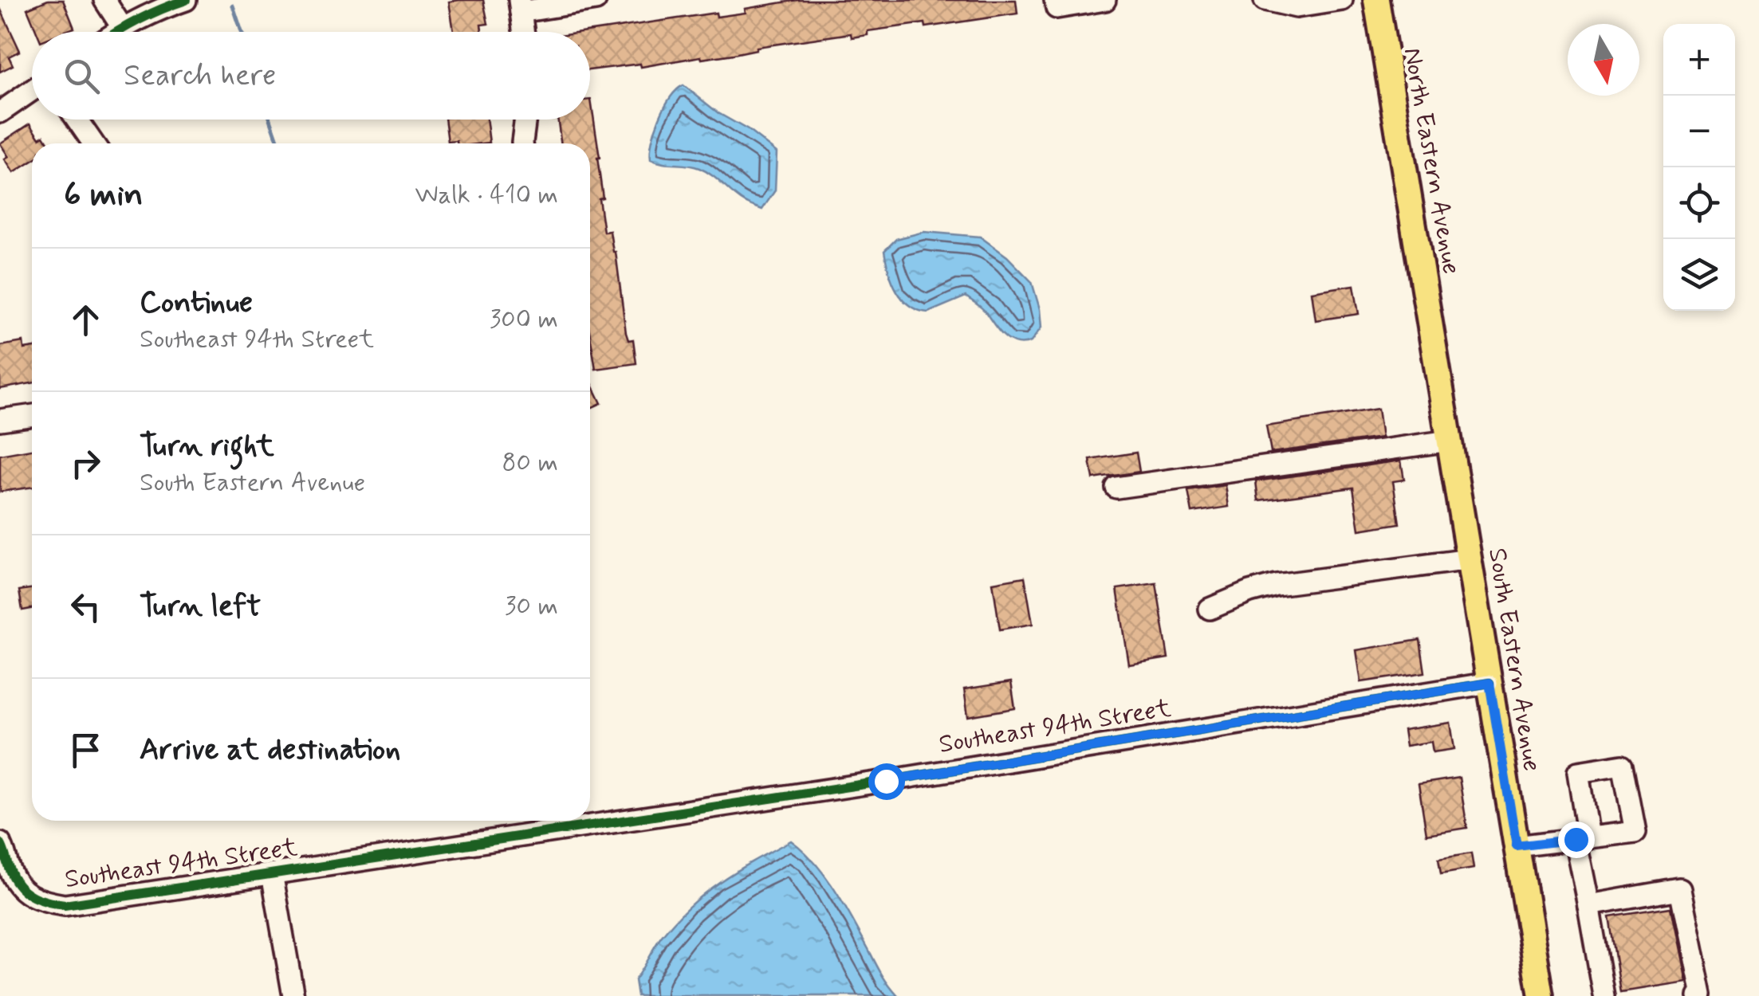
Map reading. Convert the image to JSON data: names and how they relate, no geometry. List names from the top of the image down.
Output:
{
  "streets": {
    "main road": ["North Eastern Avenue", "South Eastern Avenue"],
    "street": ["Southeast 94th Street"]
  },
  "crossings": [
    ["North Eastern Avenue", "South Eastern Avenue"],
    ["South Eastern Avenue", "Southeast 94th Street"]
  ],
  "north": "bottom",
  "page": {
    "map_buttons": ["+", "−"],
    "search": "Search here",
    "heading": ["6 min", "Walk · 410 m"],
    "list": [
      ["Continue", "Southeast 94th Street", "300 m"],
      ["Turn right", "South Eastern Avenue", "80 m"],
      ["Turn left", "30 m"],
      "Arrive at destination"
    ]
  }
}
